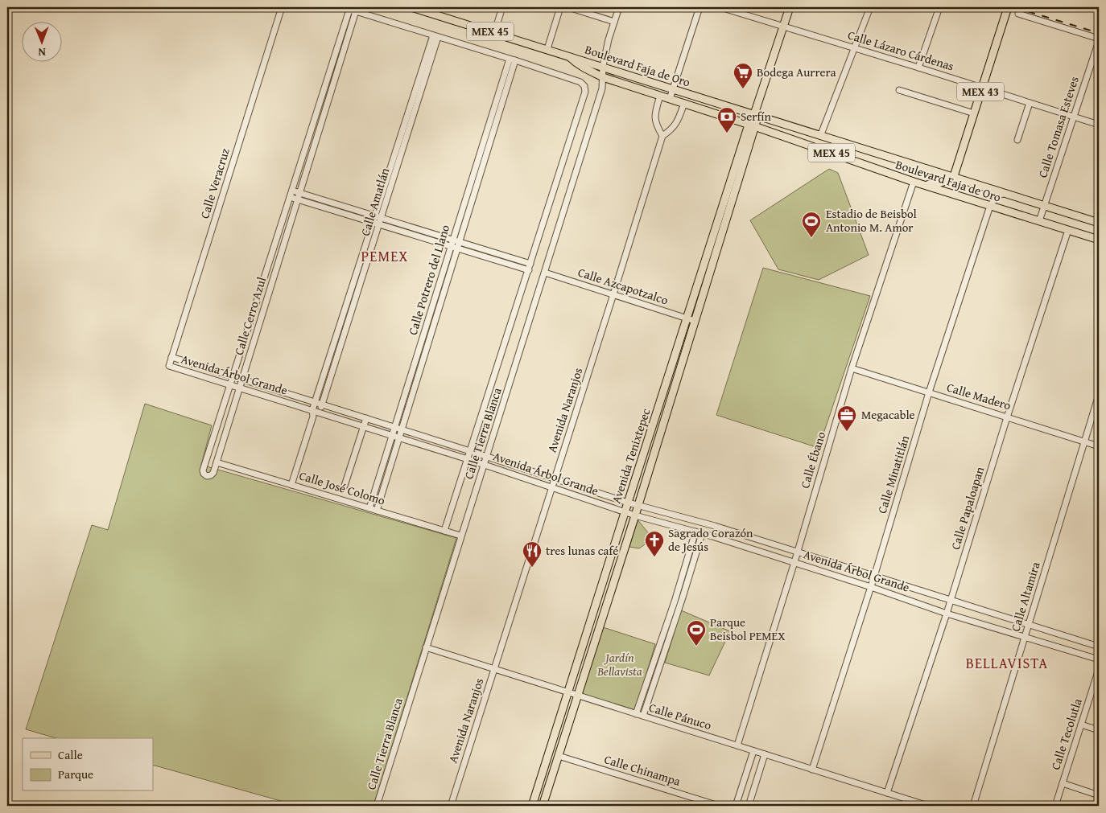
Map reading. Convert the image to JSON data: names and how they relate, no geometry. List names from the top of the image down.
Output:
{
  "streets": {
    "main road": [
      "MEX 45",
      "Boulevard Faja de Oro",
      "MEX 43",
      "Avenida Tenixtepec"
    ],
    "street": [
      "Calle Lázaro Cárdenas",
      "Calle Tomasa Esteves",
      "Calle Veracruz",
      "Calle Amatlán",
      "Calle Potrero del Llano",
      "Calle Azcapotzalco",
      "Calle Cerro Azul",
      "Avenida Árbol Grande",
      "Calle Madero",
      "Avenida Naranjos",
      "Calle Tierra Blanca",
      "Calle Ébano",
      "Calle Minatitlán",
      "Calle José Colomo",
      "Calle Papaloapan",
      "Calle Altamira",
      "Calle Pánuco",
      "Calle Tecolutla",
      "Calle Chinampa"
    ]
  },
  "crossings": [
    ["MEX 45", "Boulevard Faja de Oro"],
    ["Calle Lázaro Cárdenas", "MEX 43"],
    ["Calle Lázaro Cárdenas", "Calle Tomasa Esteves"],
    ["Calle Lázaro Cárdenas", "Avenida Tenixtepec"],
    ["Boulevard Faja de Oro", "MEX 43"],
    ["Boulevard Faja de Oro", "Calle Tomasa Esteves"],
    ["Boulevard Faja de Oro", "Avenida Naranjos"],
    ["Boulevard Faja de Oro", "Calle Tierra Blanca"],
    ["Boulevard Faja de Oro", "Avenida Tenixtepec"],
    ["Boulevard Faja de Oro", "Calle Ébano"],
    ["Boulevard Faja de Oro", "Calle Minatitlán"],
    ["Boulevard Faja de Oro", "Calle Papaloapan"],
    ["Calle Veracruz", "Avenida Árbol Grande"],
    ["Calle Amatlán", "Avenida Árbol Grande"],
    ["Calle Amatlán", "Calle José Colomo"],
    ["Calle Potrero del Llano", "Avenida Árbol Grande"],
    ["Calle Potrero del Llano", "Calle José Colomo"],
    ["Calle Azcapotzalco", "Avenida Naranjos"],
    ["Calle Azcapotzalco", "Calle Tierra Blanca"],
    ["Calle Azcapotzalco", "Avenida Tenixtepec"],
    ["Calle Cerro Azul", "Avenida Árbol Grande"],
    ["Calle Cerro Azul", "Calle José Colomo"],
    ["Avenida Árbol Grande", "Avenida Naranjos"],
    ["Avenida Árbol Grande", "Calle Tierra Blanca"],
    ["Avenida Árbol Grande", "Avenida Tenixtepec"],
    ["Avenida Árbol Grande", "Calle Ébano"],
    ["Avenida Árbol Grande", "Calle Minatitlán"],
    ["Avenida Árbol Grande", "Calle Papaloapan"],
    ["Avenida Árbol Grande", "Calle Altamira"],
    ["Calle Madero", "Calle Ébano"],
    ["Calle Madero", "Calle Minatitlán"],
    ["Calle Madero", "Calle Papaloapan"],
    ["Calle Madero", "Calle Altamira"],
    ["Avenida Naranjos", "Calle Pánuco"],
    ["Calle Tierra Blanca", "Calle José Colomo"],
    ["Calle Tierra Blanca", "Calle Pánuco"],
    ["Avenida Tenixtepec", "Calle Pánuco"],
    ["Avenida Tenixtepec", "Calle Chinampa"],
    ["Calle Ébano", "Calle Pánuco"],
    ["Calle Minatitlán", "Calle Pánuco"],
    ["Calle Papaloapan", "Calle Pánuco"]
  ],
  "districts": ["PEMEX", "BELLAVISTA"],
  "parks": ["Jardín Bellavista"],
  "places": {
    "supermarket": ["Bodega Aurrera"],
    "bank": ["Serfín"],
    "sports": ["Estadio de Beisbol Antonio M. Amor", "Parque Beisbol PEMEX"],
    "office": ["Megacable"],
    "church": ["Sagrado Corazón de Jesús"],
    "restaurant": ["tres lunas café"]
  },
  "legend": ["Calle", "Parque"],
  "north": "bottom"
}
